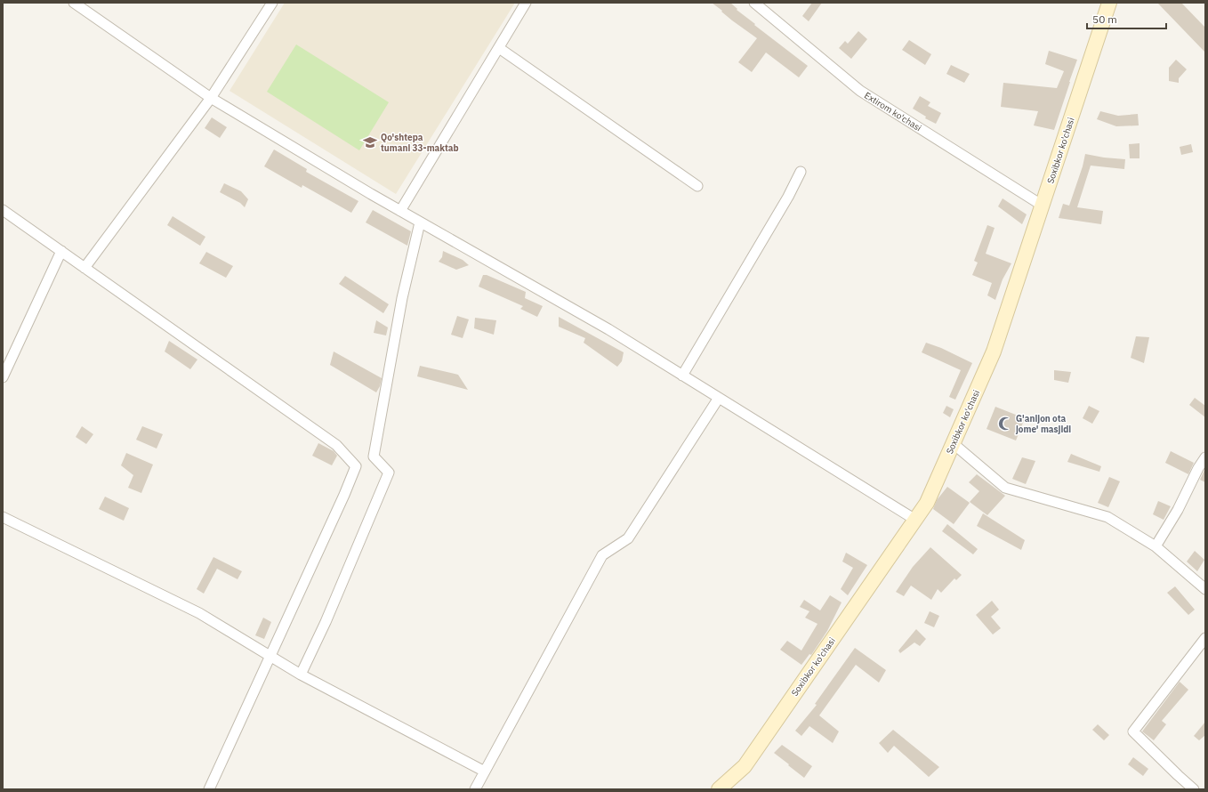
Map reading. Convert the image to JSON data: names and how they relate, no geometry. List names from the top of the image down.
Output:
{
  "streets": {
    "main road": ["Soxibkor ko'chasi"],
    "street": ["Extirom ko'chasi"]
  },
  "crossings": [
    ["Extirom ko'chasi", "Soxibkor ko'chasi"]
  ],
  "places": {
    "school or university": ["Qo'shtepa tumani 33-maktab"],
    "mosque": ["G'anijon ota jome' masjidi"]
  },
  "scale_bar": "50 m"
}
